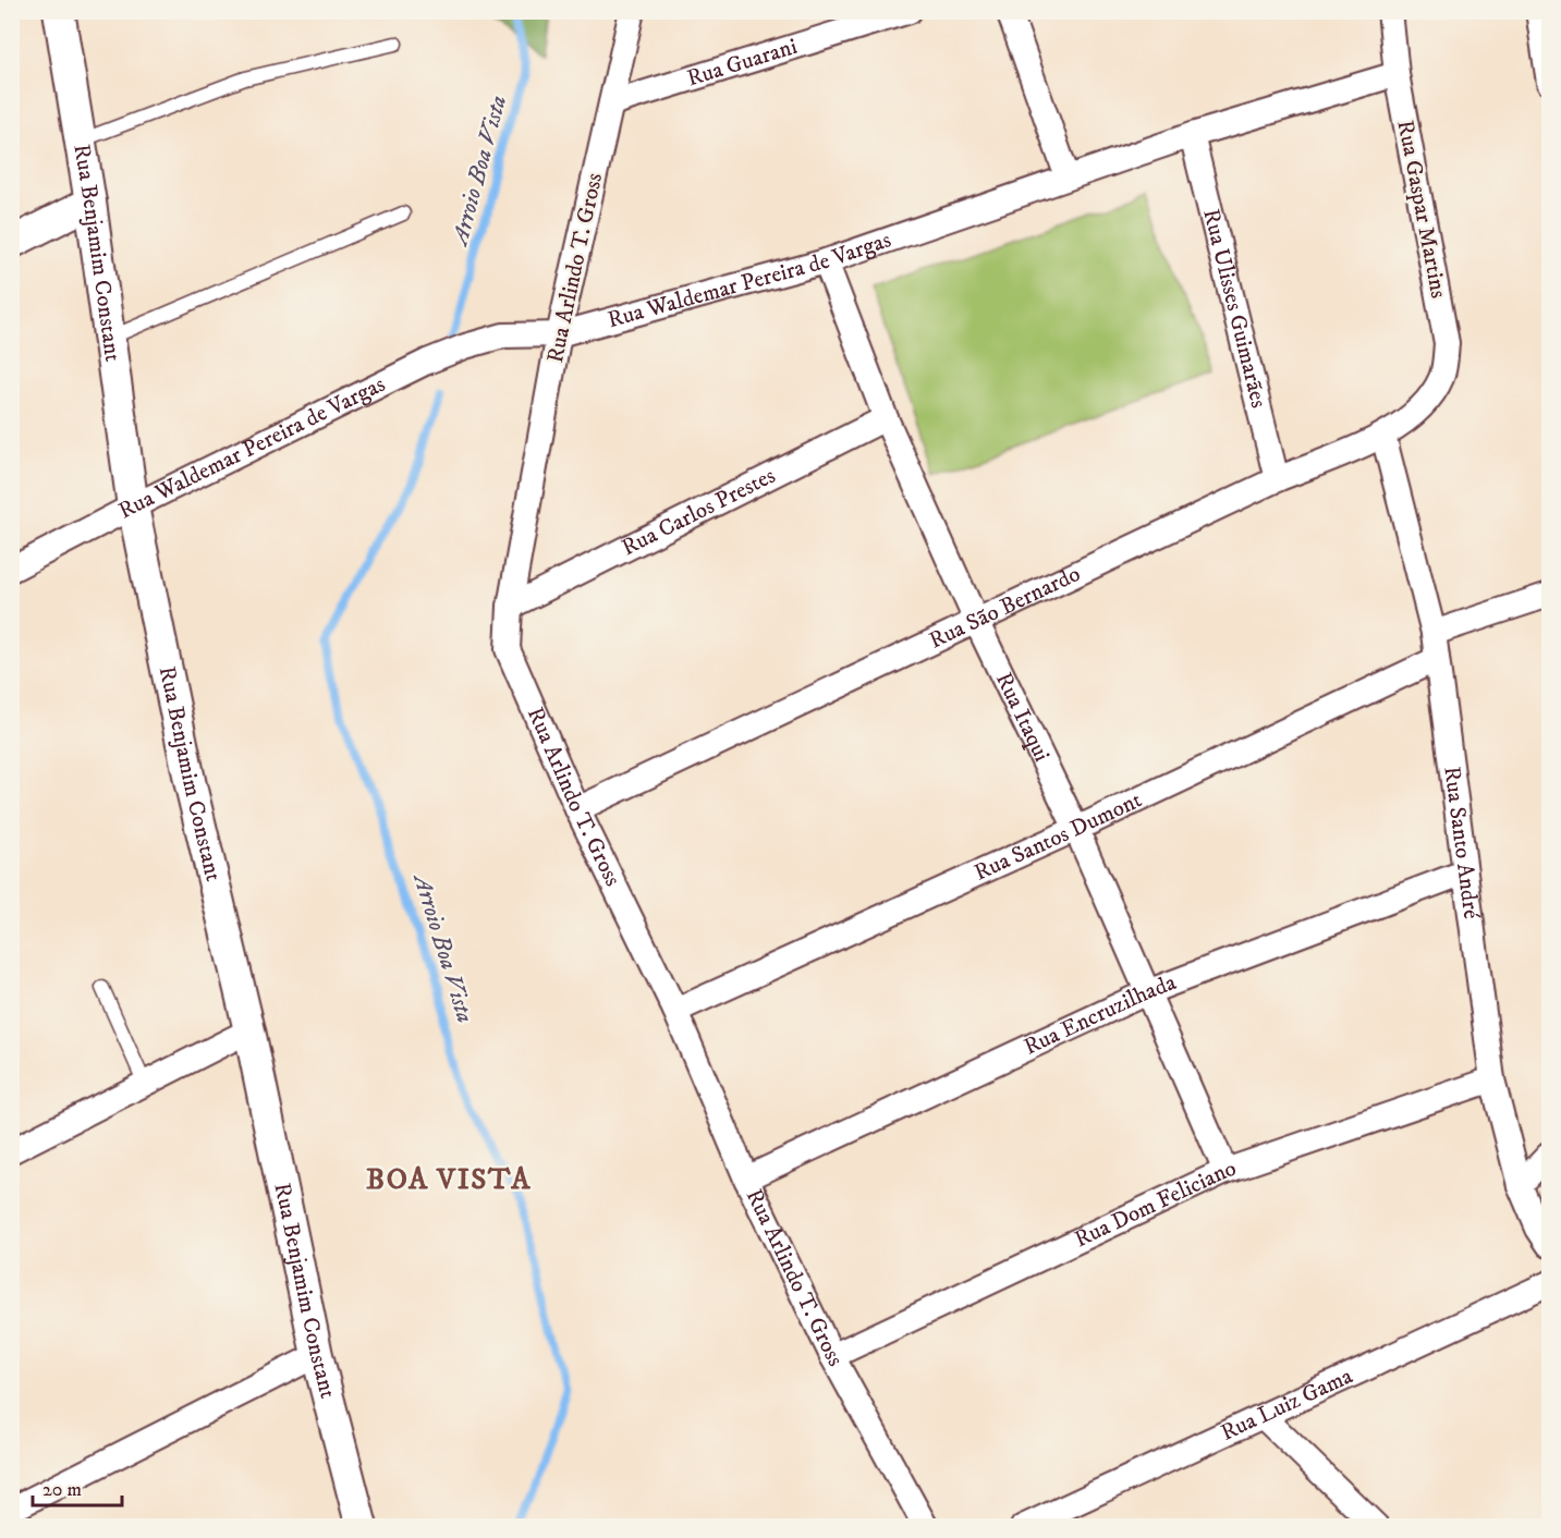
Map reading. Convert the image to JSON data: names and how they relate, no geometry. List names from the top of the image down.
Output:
{
  "streets": {
    "street": [
      "Rua Guarani",
      "Rua Gaspar Martins",
      "Rua Benjamim Constant",
      "Rua Arlindo T. Gross",
      "Rua Waldemar Pereira de Vargas",
      "Rua Ulisses Guimarães",
      "Rua Carlos Prestes",
      "Rua São Bernardo",
      "Rua Itaqui",
      "Rua Santos Dumont",
      "Rua Santo André",
      "Rua Encruzilhada",
      "Rua Dom Feliciano",
      "Rua Luiz Gama"
    ]
  },
  "crossings": [
    ["Rua Guarani", "Rua Arlindo T. Gross"],
    ["Rua Gaspar Martins", "Rua Waldemar Pereira de Vargas"],
    ["Rua Gaspar Martins", "Rua São Bernardo"],
    ["Rua Benjamim Constant", "Rua Waldemar Pereira de Vargas"],
    ["Rua Arlindo T. Gross", "Rua Waldemar Pereira de Vargas"],
    ["Rua Arlindo T. Gross", "Rua Carlos Prestes"],
    ["Rua Arlindo T. Gross", "Rua São Bernardo"],
    ["Rua Arlindo T. Gross", "Rua Santos Dumont"],
    ["Rua Arlindo T. Gross", "Rua Encruzilhada"],
    ["Rua Arlindo T. Gross", "Rua Dom Feliciano"],
    ["Rua Waldemar Pereira de Vargas", "Rua Ulisses Guimarães"],
    ["Rua Waldemar Pereira de Vargas", "Rua Itaqui"],
    ["Rua Ulisses Guimarães", "Rua São Bernardo"],
    ["Rua Carlos Prestes", "Rua Itaqui"],
    ["Rua São Bernardo", "Rua Itaqui"],
    ["Rua São Bernardo", "Rua Santo André"],
    ["Rua Itaqui", "Rua Santos Dumont"],
    ["Rua Itaqui", "Rua Encruzilhada"],
    ["Rua Itaqui", "Rua Dom Feliciano"],
    ["Rua Santos Dumont", "Rua Santo André"],
    ["Rua Santo André", "Rua Encruzilhada"],
    ["Rua Santo André", "Rua Dom Feliciano"]
  ],
  "districts": ["BOA VISTA"],
  "water": ["Arroio Boa Vista"],
  "scale_bar": "20 m"
}
